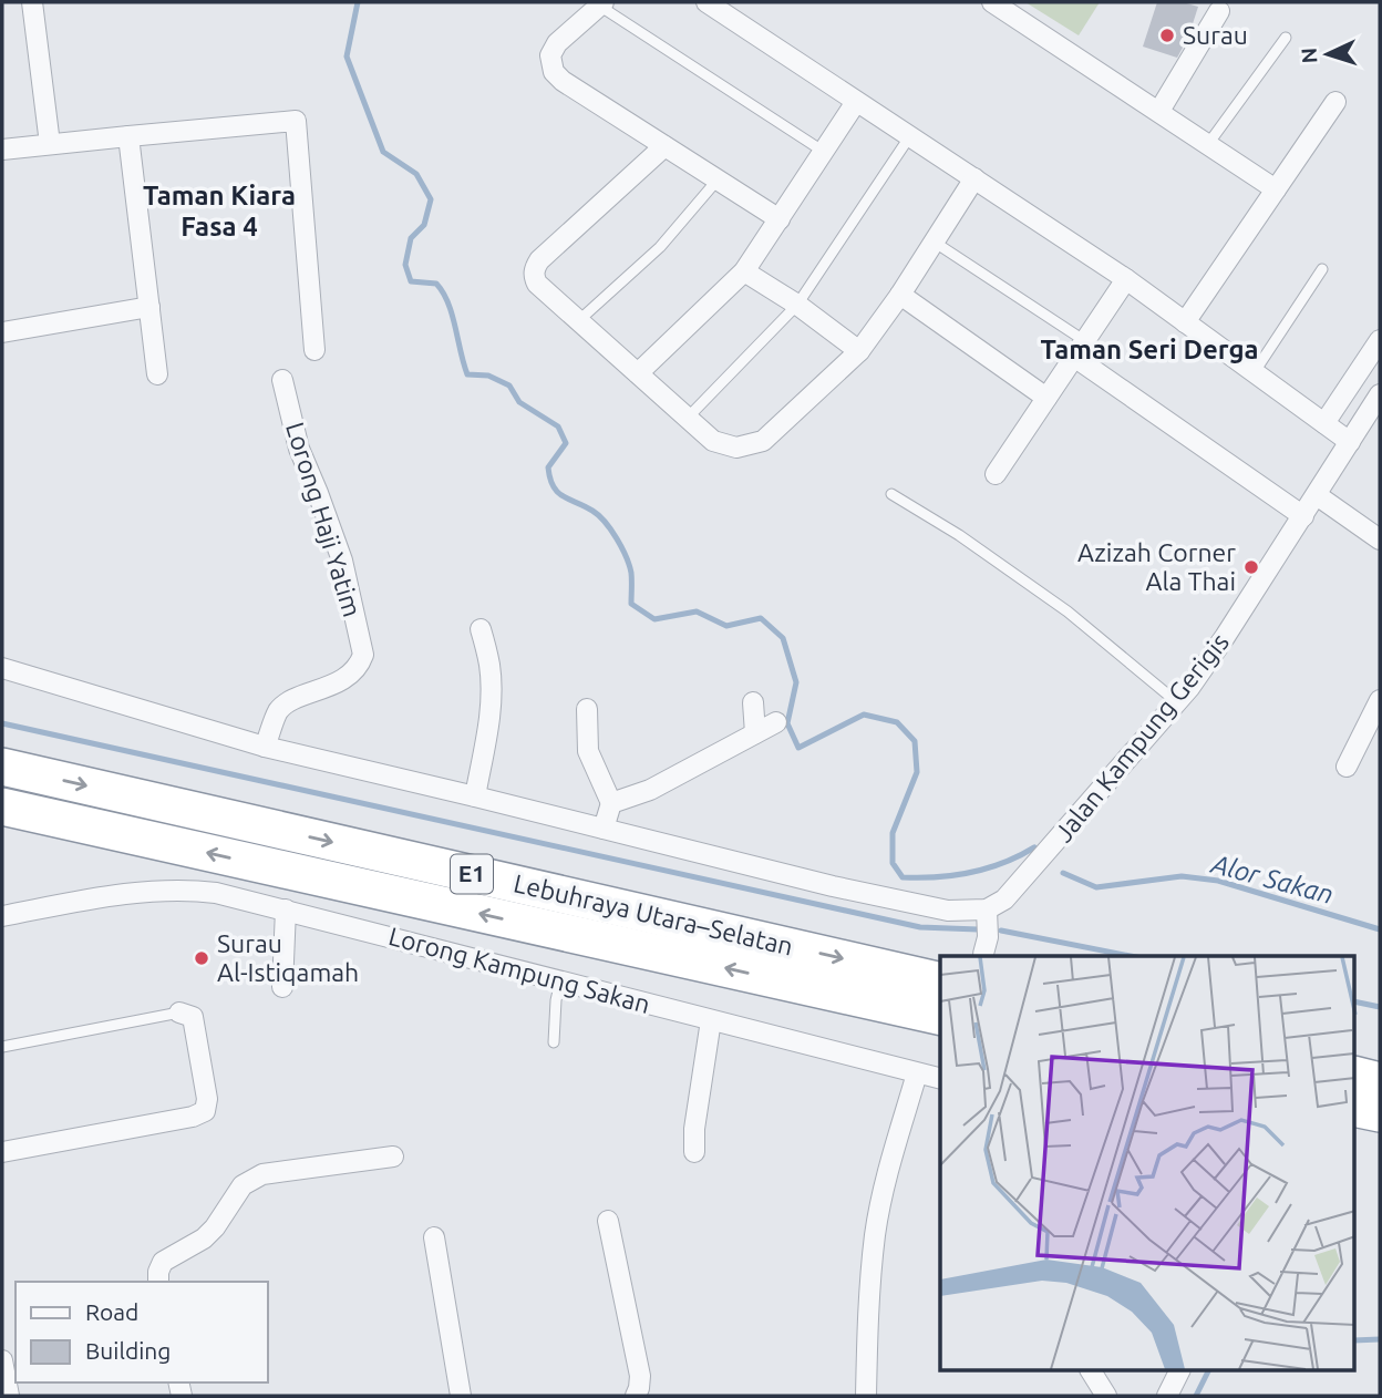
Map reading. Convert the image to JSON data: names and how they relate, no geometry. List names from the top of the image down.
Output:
{
  "streets": {
    "highway": ["E1", "Lebuhraya Utara–Selatan"],
    "street": ["Lorong Haji Yatim", "Jalan Kampung Gerigis", "Lorong Kampung Sakan"]
  },
  "districts": ["Taman Kiara Fasa 4", "Taman Seri Derga"],
  "water": ["Alor Sakan"],
  "places": ["Surau", "Azizah Corner Ala Thai", "Surau Al-Istiqamah"],
  "legend": ["Road", "Building"],
  "north": "left"
}
